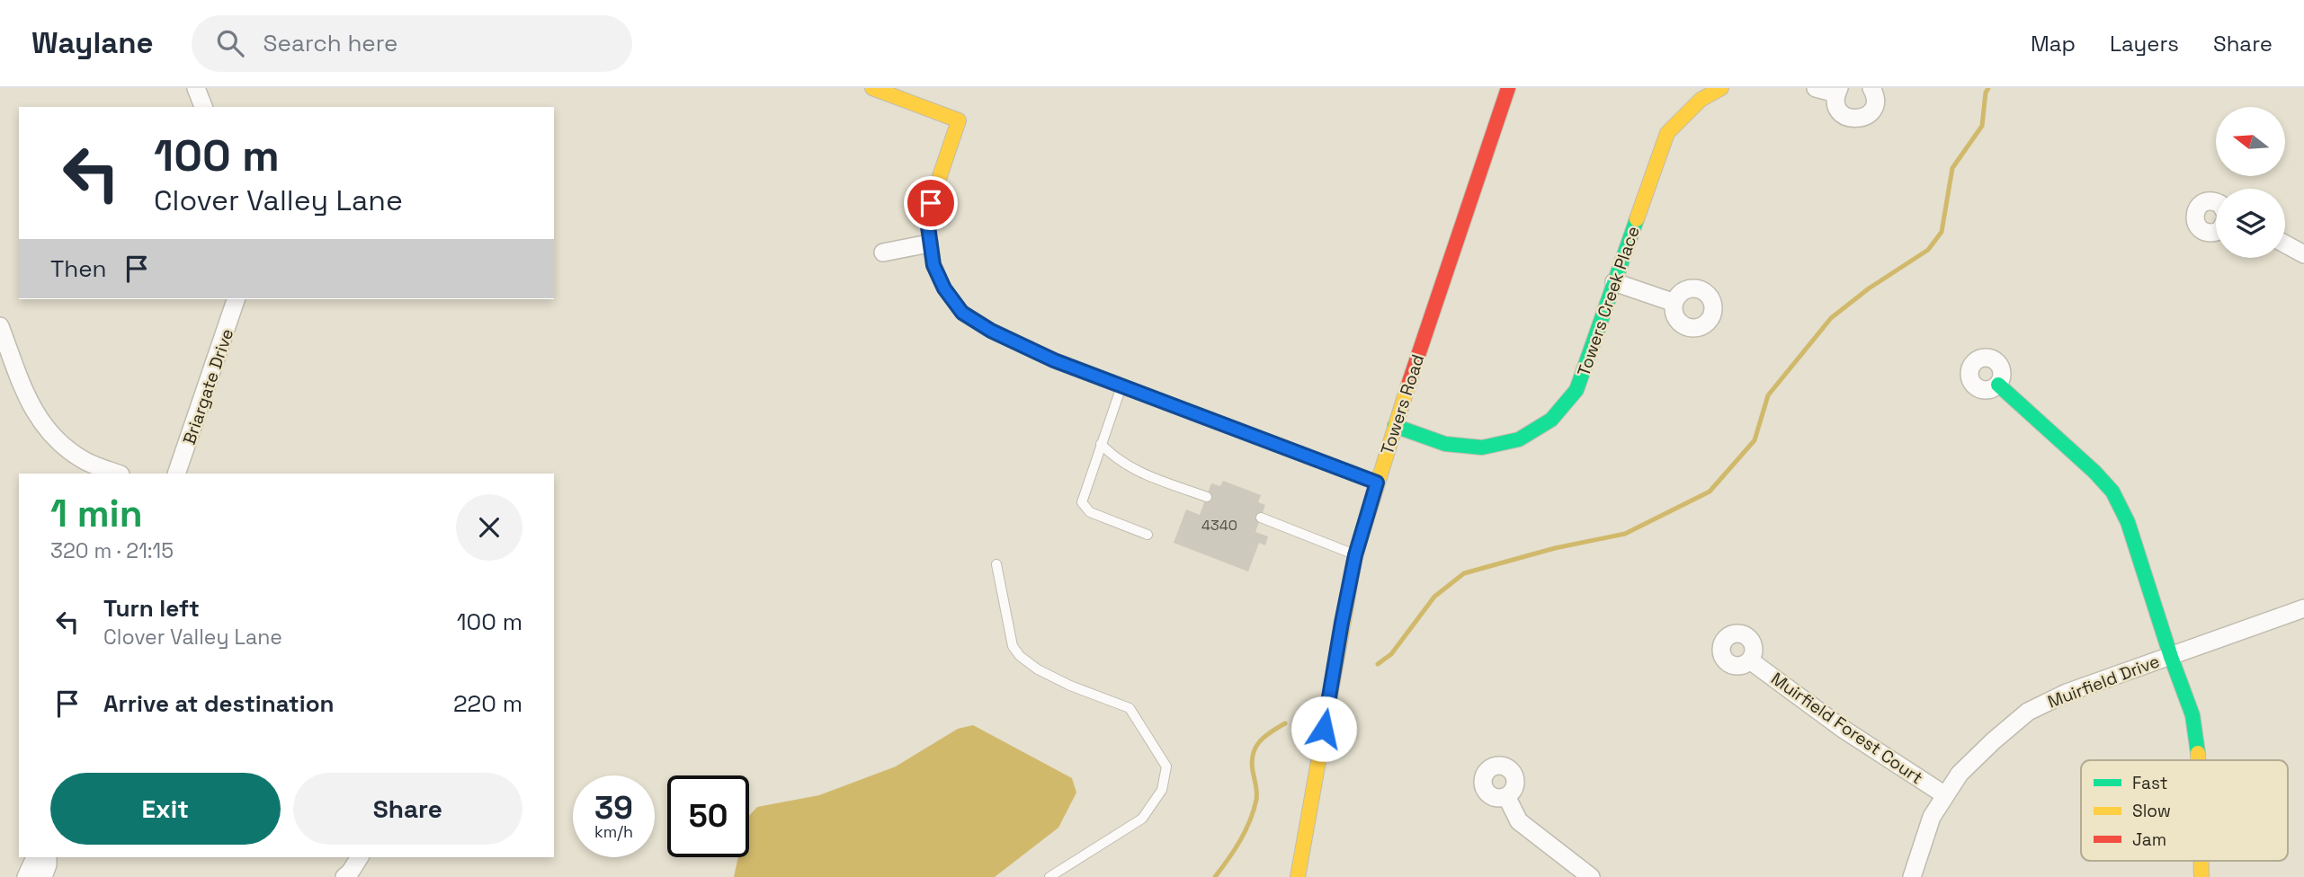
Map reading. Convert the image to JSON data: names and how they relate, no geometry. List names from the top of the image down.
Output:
{
  "streets": {
    "street": [
      "Towers Creek Place",
      "Briargate Drive",
      "Towers Road",
      "Muirfield Drive",
      "Muirfield Forest Court"
    ]
  },
  "crossings": [
    ["Towers Creek Place", "Towers Road"],
    ["Muirfield Drive", "Muirfield Forest Court"]
  ],
  "house_numbers": ["4340"],
  "legend": ["Fast", "Slow", "Jam"],
  "north": "left",
  "page": {
    "header": "Waylane",
    "search": "Search here",
    "nav": ["Map", "Layers", "Share"],
    "turn": ["100 m", "Clover Valley Lane"],
    "then": "Then",
    "heading": ["1 min", "320 m · 21:15"],
    "list": [
      {
        "name": "Turn left",
        "note": "Clover Valley Lane",
        "value": "100 m"
      },
      {
        "name": "Arrive at destination",
        "value": "220 m"
      }
    ],
    "buttons": ["Exit", "Share"],
    "speed": "39 km/h",
    "limit": "50"
  }
}
